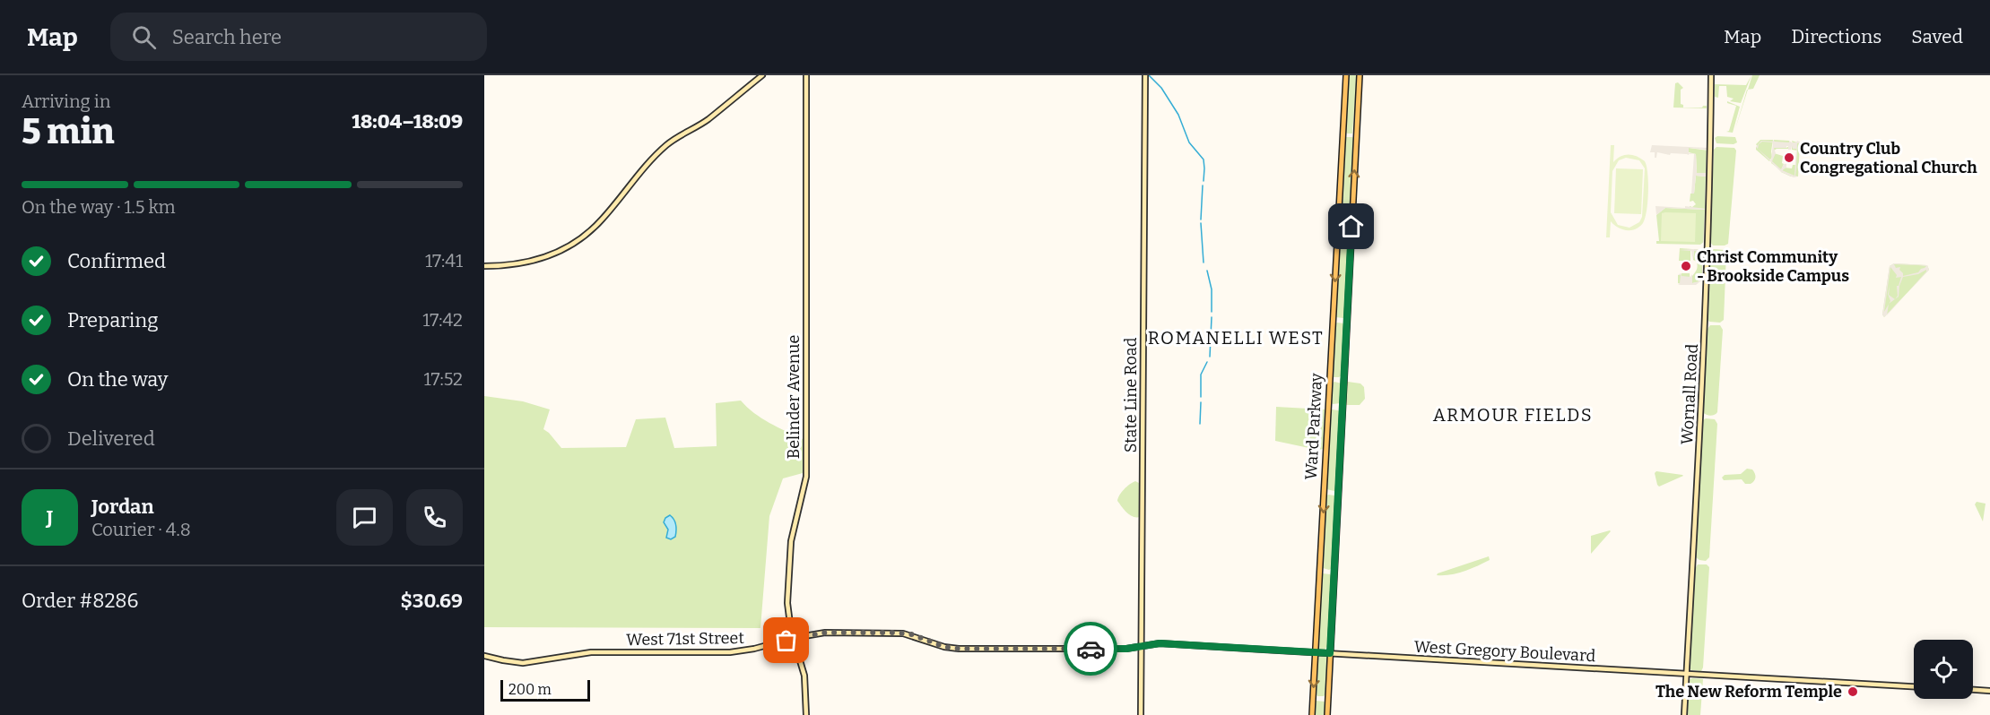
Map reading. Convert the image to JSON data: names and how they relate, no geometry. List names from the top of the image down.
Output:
{
  "streets": {
    "main road": [
      "Wornall Road",
      "State Line Road",
      "Belinder Avenue",
      "Ward Parkway",
      "West 71st Street",
      "West Gregory Boulevard"
    ]
  },
  "crossings": [
    ["Wornall Road", "West Gregory Boulevard"],
    ["State Line Road", "West 71st Street"],
    ["State Line Road", "West Gregory Boulevard"],
    ["Belinder Avenue", "West 71st Street"],
    ["Ward Parkway", "West Gregory Boulevard"],
    ["West 71st Street", "West Gregory Boulevard"]
  ],
  "districts": ["ROMANELLI WEST", "ARMOUR FIELDS"],
  "places": ["Country Club Congregational Church", "Christ Community - Brookside Campus", "The New Reform Temple"],
  "scale_bar": "200 m",
  "page": {
    "header": "Map",
    "search": "Search here",
    "nav": ["Map", "Directions", "Saved"],
    "heading": ["5 min", "Arriving in", "18:04–18:09"],
    "panel": [
      "Jordan",
      "Courier · 4.8",
      "Order #8286",
      "$30.69"
    ],
    "bar": "On the way · 1.5 km",
    "list": [
      ["Confirmed", "17:41"],
      ["Preparing", "17:42"],
      ["On the way", "17:52"],
      "Delivered"
    ],
    "round": "J",
    "scale": "200 m"
  }
}
